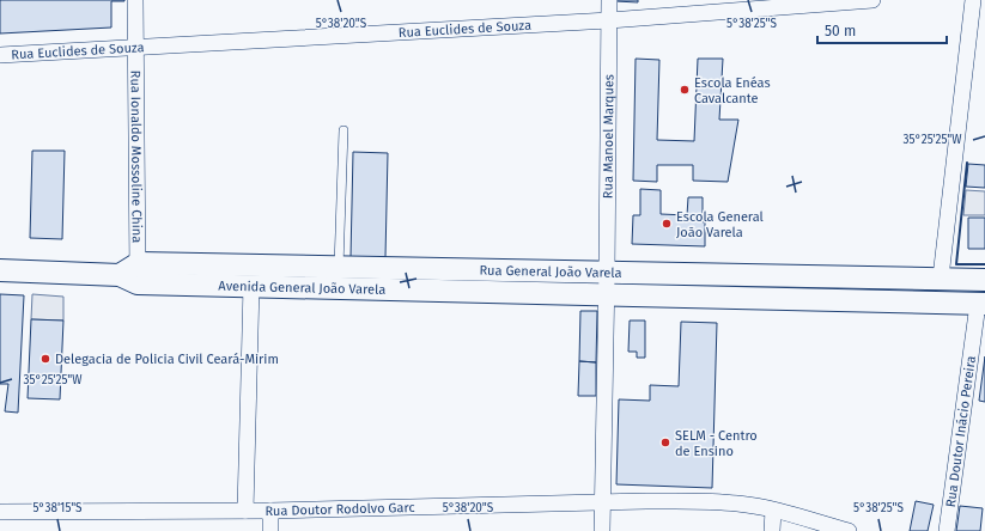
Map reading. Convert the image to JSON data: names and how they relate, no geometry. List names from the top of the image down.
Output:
{
  "streets": {
    "main road": ["Rua General João Varela", "Avenida General João Varela"],
    "street": [
      "Rua Euclides de Souza",
      "Rua Manoel Marques",
      "Rua Ionaldo Mossoline China",
      "Rua Doutor Inácio Pereira",
      "Rua Doutor Rodolvo Garc"
    ]
  },
  "crossings": [
    ["Rua Euclides de Souza", "Rua Manoel Marques"],
    ["Rua Euclides de Souza", "Rua Ionaldo Mossoline China"],
    ["Rua Manoel Marques", "Rua General João Varela"],
    ["Rua Manoel Marques", "Avenida General João Varela"],
    ["Rua Ionaldo Mossoline China", "Rua General João Varela"],
    ["Rua Ionaldo Mossoline China", "Avenida General João Varela"],
    ["Rua General João Varela", "Avenida General João Varela"],
    ["Rua General João Varela", "Rua Doutor Inácio Pereira"]
  ],
  "places": [
    "Escola Enéas Cavalcante",
    "Escola General João Varela",
    "Delegacia de Policia Civil Ceará-Mirim",
    "SELM - Centro de Ensino"
  ],
  "scale_bar": "50 m",
  "coordinates": [
    "5°38'20\"S",
    "5°38'25\"S",
    "35°25'25\"W",
    "5°38'15\"S"
  ]
}
